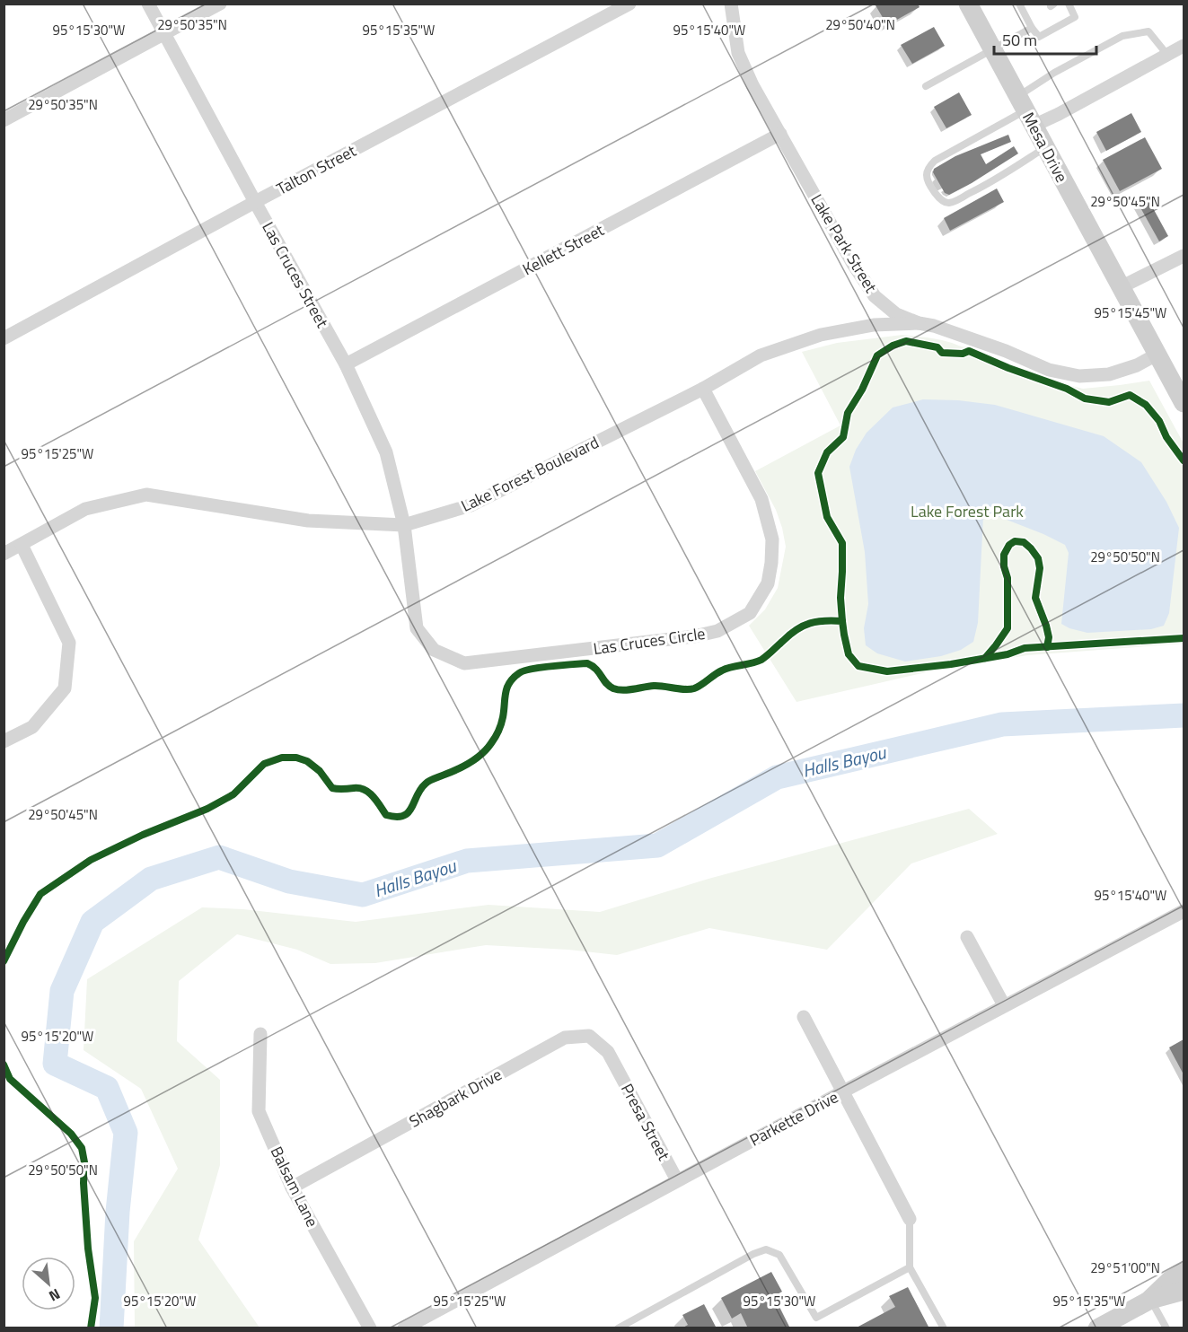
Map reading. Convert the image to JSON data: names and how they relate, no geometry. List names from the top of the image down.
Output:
{
  "streets": {
    "main road": ["Mesa Drive"],
    "street": [
      "Talton Street",
      "Lake Park Street",
      "Kellett Street",
      "Las Cruces Street",
      "Lake Forest Boulevard",
      "Las Cruces Circle",
      "Shagbark Drive",
      "Parkette Drive",
      "Presa Street",
      "Balsam Lane"
    ]
  },
  "crossings": [
    ["Mesa Drive", "Lake Park Street"],
    ["Talton Street", "Las Cruces Street"],
    ["Lake Park Street", "Kellett Street"],
    ["Lake Park Street", "Lake Forest Boulevard"],
    ["Kellett Street", "Las Cruces Street"],
    ["Las Cruces Street", "Lake Forest Boulevard"],
    ["Las Cruces Street", "Las Cruces Circle"],
    ["Lake Forest Boulevard", "Las Cruces Circle"],
    ["Shagbark Drive", "Presa Street"],
    ["Shagbark Drive", "Balsam Lane"],
    ["Parkette Drive", "Presa Street"]
  ],
  "water": ["Halls Bayou"],
  "parks": ["Lake Forest Park"],
  "scale_bar": "50 m",
  "north": "bottom right",
  "coordinates": [
    "29°50'35\"N",
    "29°50'40\"N",
    "95°15'30\"W",
    "95°15'35\"W",
    "95°15'40\"W",
    "29°50'45\"N",
    "95°15'45\"W",
    "95°15'25\"W",
    "29°50'50\"N",
    "95°15'20\"W",
    "29°51'00\"N"
  ]
}
